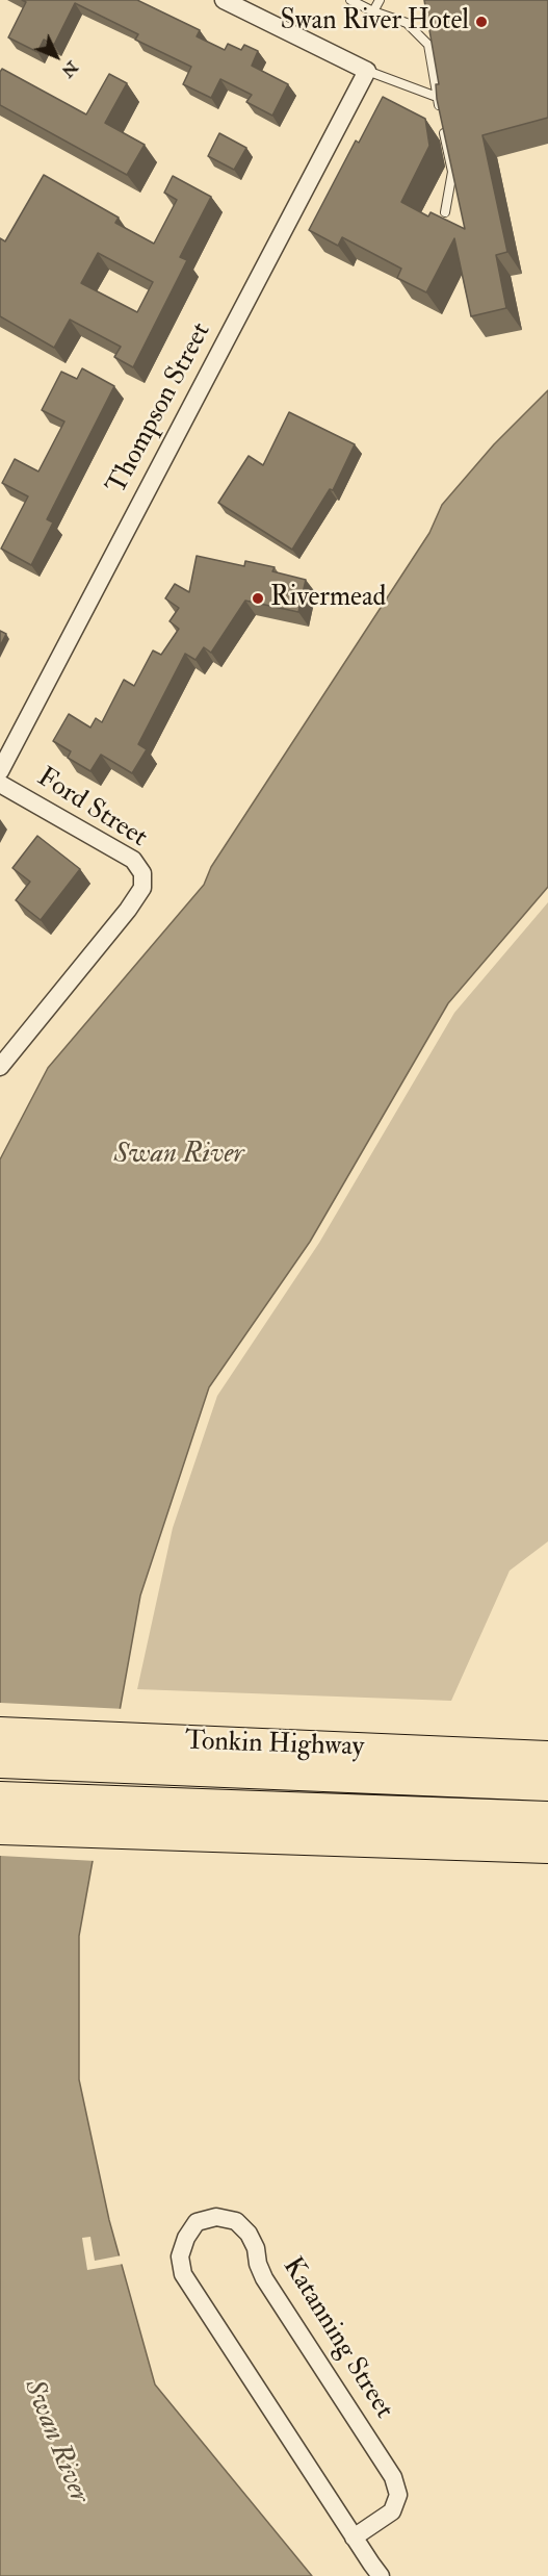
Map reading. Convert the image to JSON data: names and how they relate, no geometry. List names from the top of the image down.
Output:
{
  "streets": {
    "highway": ["Tonkin Highway"],
    "street": ["Thompson Street", "Ford Street", "Katanning Street"]
  },
  "water": ["Swan River"],
  "places": ["Swan River Hotel", "Rivermead"],
  "north": "bottom right"
}
